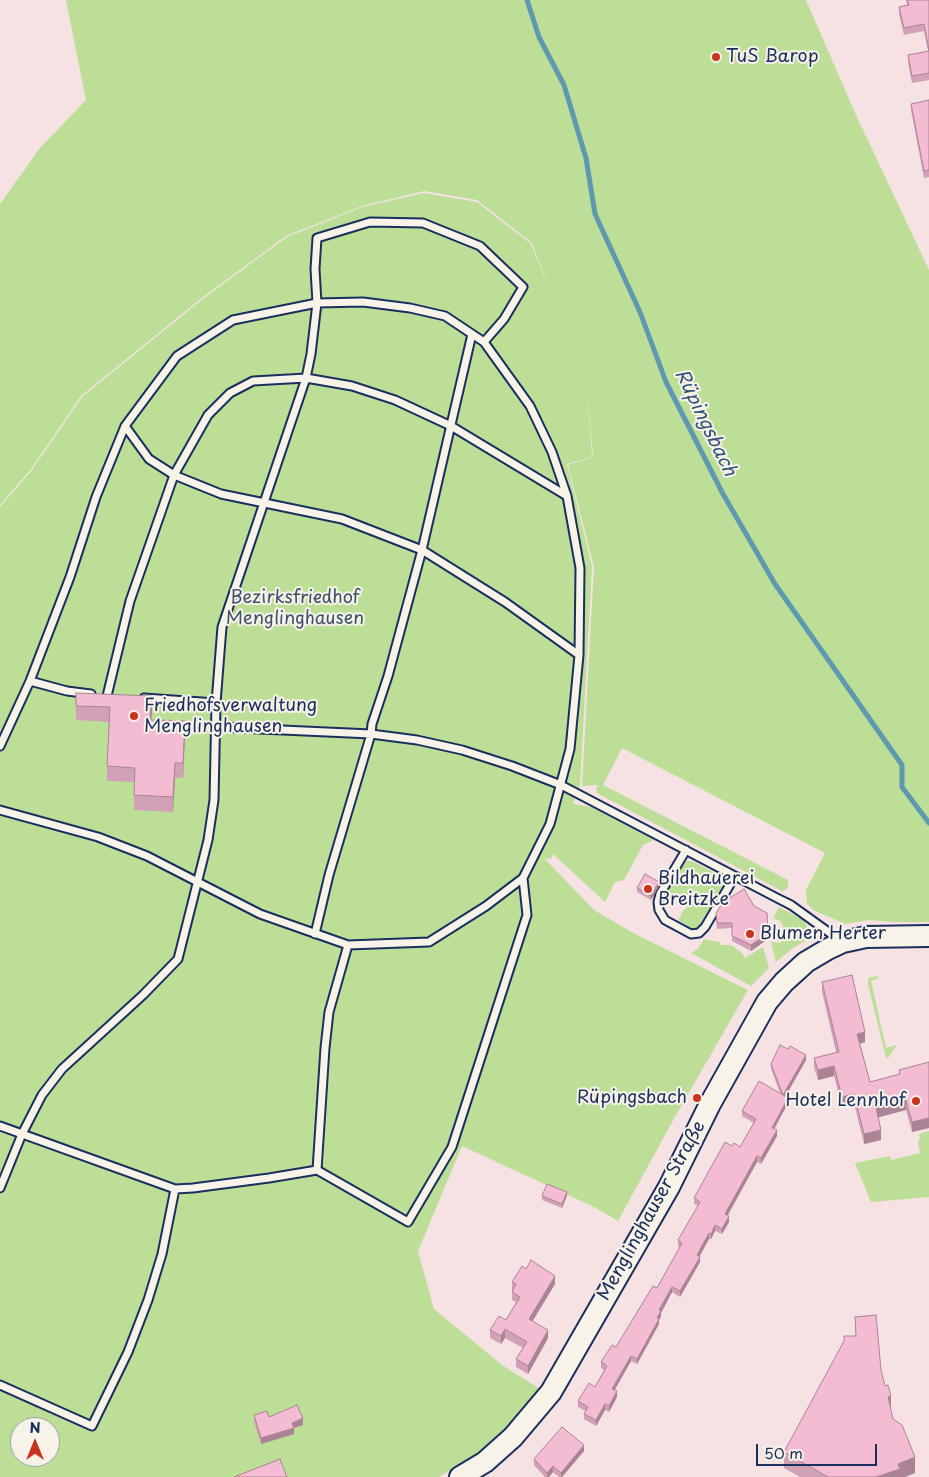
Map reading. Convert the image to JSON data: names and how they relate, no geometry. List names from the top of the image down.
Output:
{
  "streets": {
    "street": ["Menglinghauser Straße"]
  },
  "water": ["Rüpingsbach"],
  "parks": ["Bezirksfriedhof Menglinghausen"],
  "places": [
    "TuS Barop",
    "Friedhofsverwaltung Menglinghausen",
    "Bildhauerei Breitzke",
    "Blumen Herter",
    "Rüpingsbach",
    "Hotel Lennhof"
  ],
  "scale_bar": "50 m",
  "north": "top"
}
